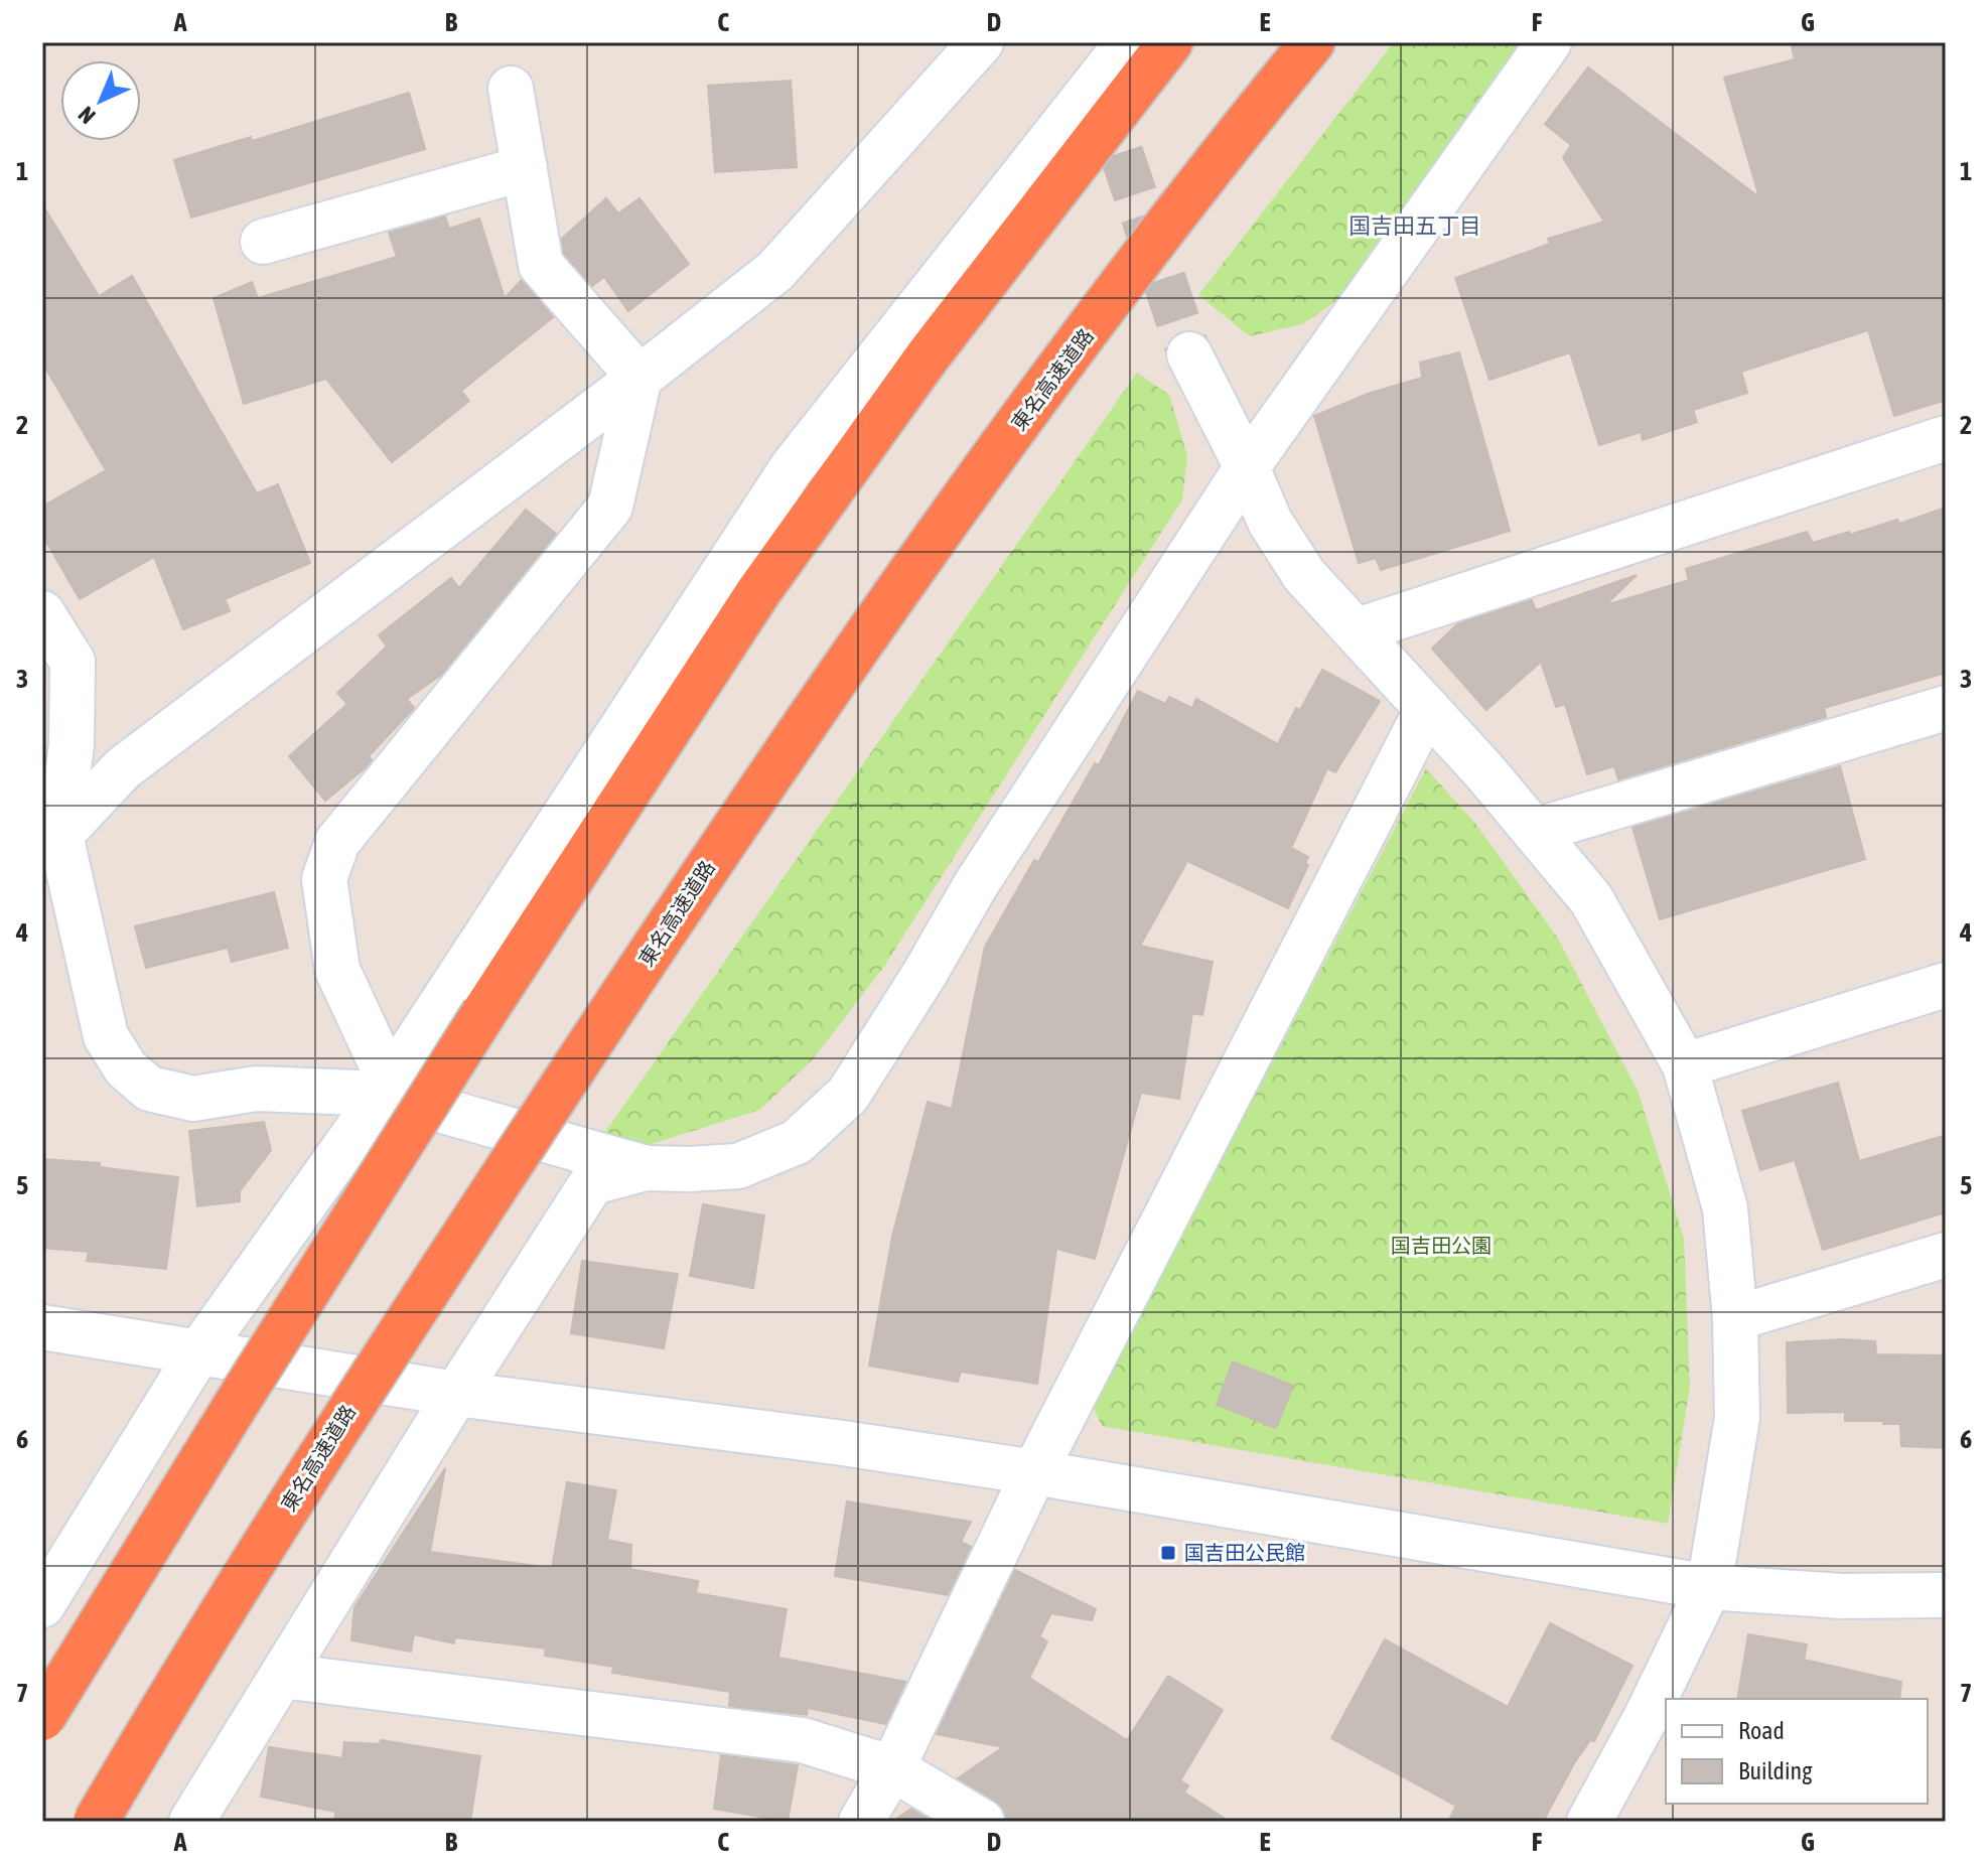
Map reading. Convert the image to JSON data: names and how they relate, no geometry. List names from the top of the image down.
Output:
{
  "streets": {
    "highway": ["東名高速道路"]
  },
  "districts": ["国吉田五丁目"],
  "parks": ["国吉田公園"],
  "places": {
    "transit": ["国吉田公民館"]
  },
  "legend": ["Road", "Building"],
  "north": "bottom left",
  "grid": {
    "columns": [
      "A",
      "B",
      "C",
      "D",
      "E",
      "F",
      "G"
    ],
    "rows": [
      "1",
      "2",
      "3",
      "4",
      "5",
      "6",
      "7"
    ]
  }
}
